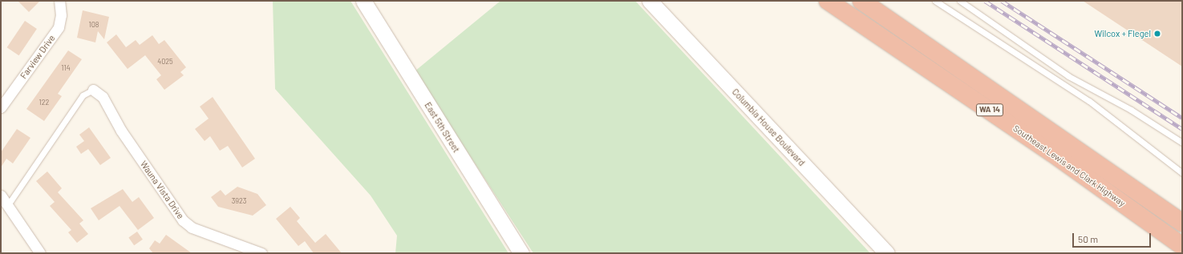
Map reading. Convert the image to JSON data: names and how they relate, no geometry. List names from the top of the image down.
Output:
{
  "streets": {
    "highway": ["WA 14", "Southeast Lewis and Clark Highway"],
    "street": [
      "Farview Drive",
      "East 5th Street",
      "Columbia House Boulevard",
      "Wauna Vista Drive"
    ]
  },
  "places": ["Wilcox + Flegel"],
  "house_numbers": [
    "108",
    "4025",
    "114",
    "122",
    "3923"
  ],
  "scale_bar": "50 m"
}
